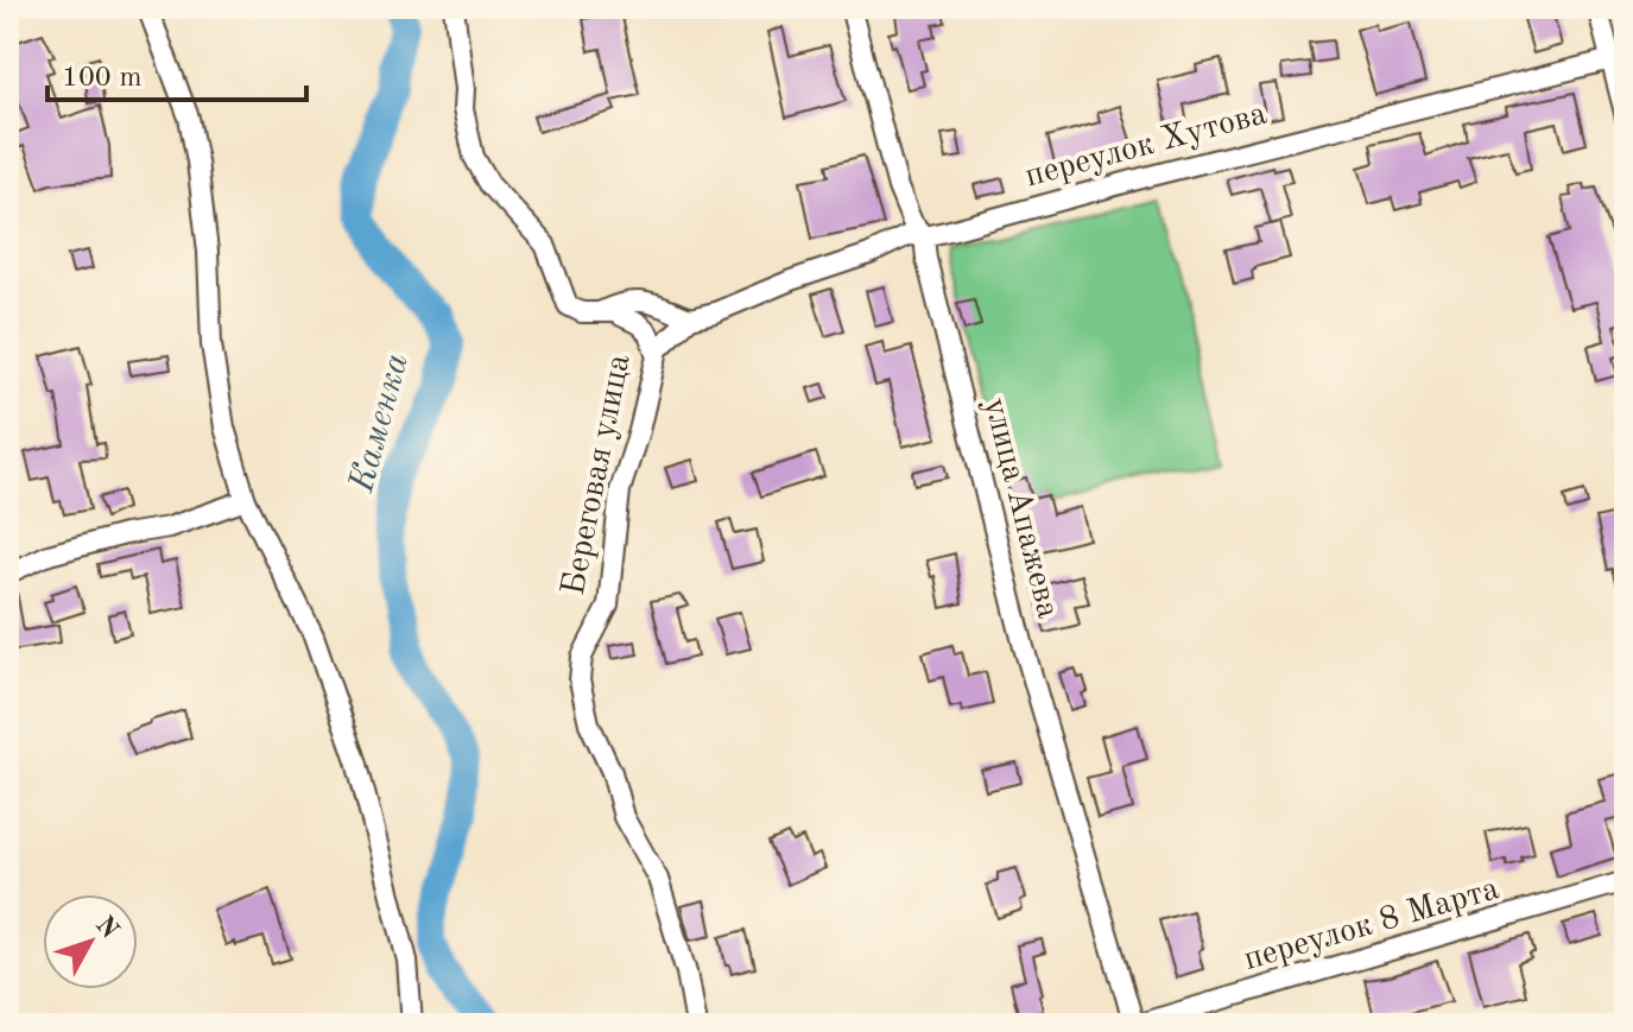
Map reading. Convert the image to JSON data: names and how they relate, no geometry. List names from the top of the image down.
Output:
{
  "streets": {
    "street": [
      "переулок Хутова",
      "Береговая улица",
      "улица Апажева",
      "переулок 8 Марта"
    ]
  },
  "crossings": [
    ["переулок Хутова", "улица Апажева"],
    ["улица Апажева", "переулок 8 Марта"]
  ],
  "water": ["Каменка"],
  "scale_bar": "100 m",
  "north": "top right"
}
